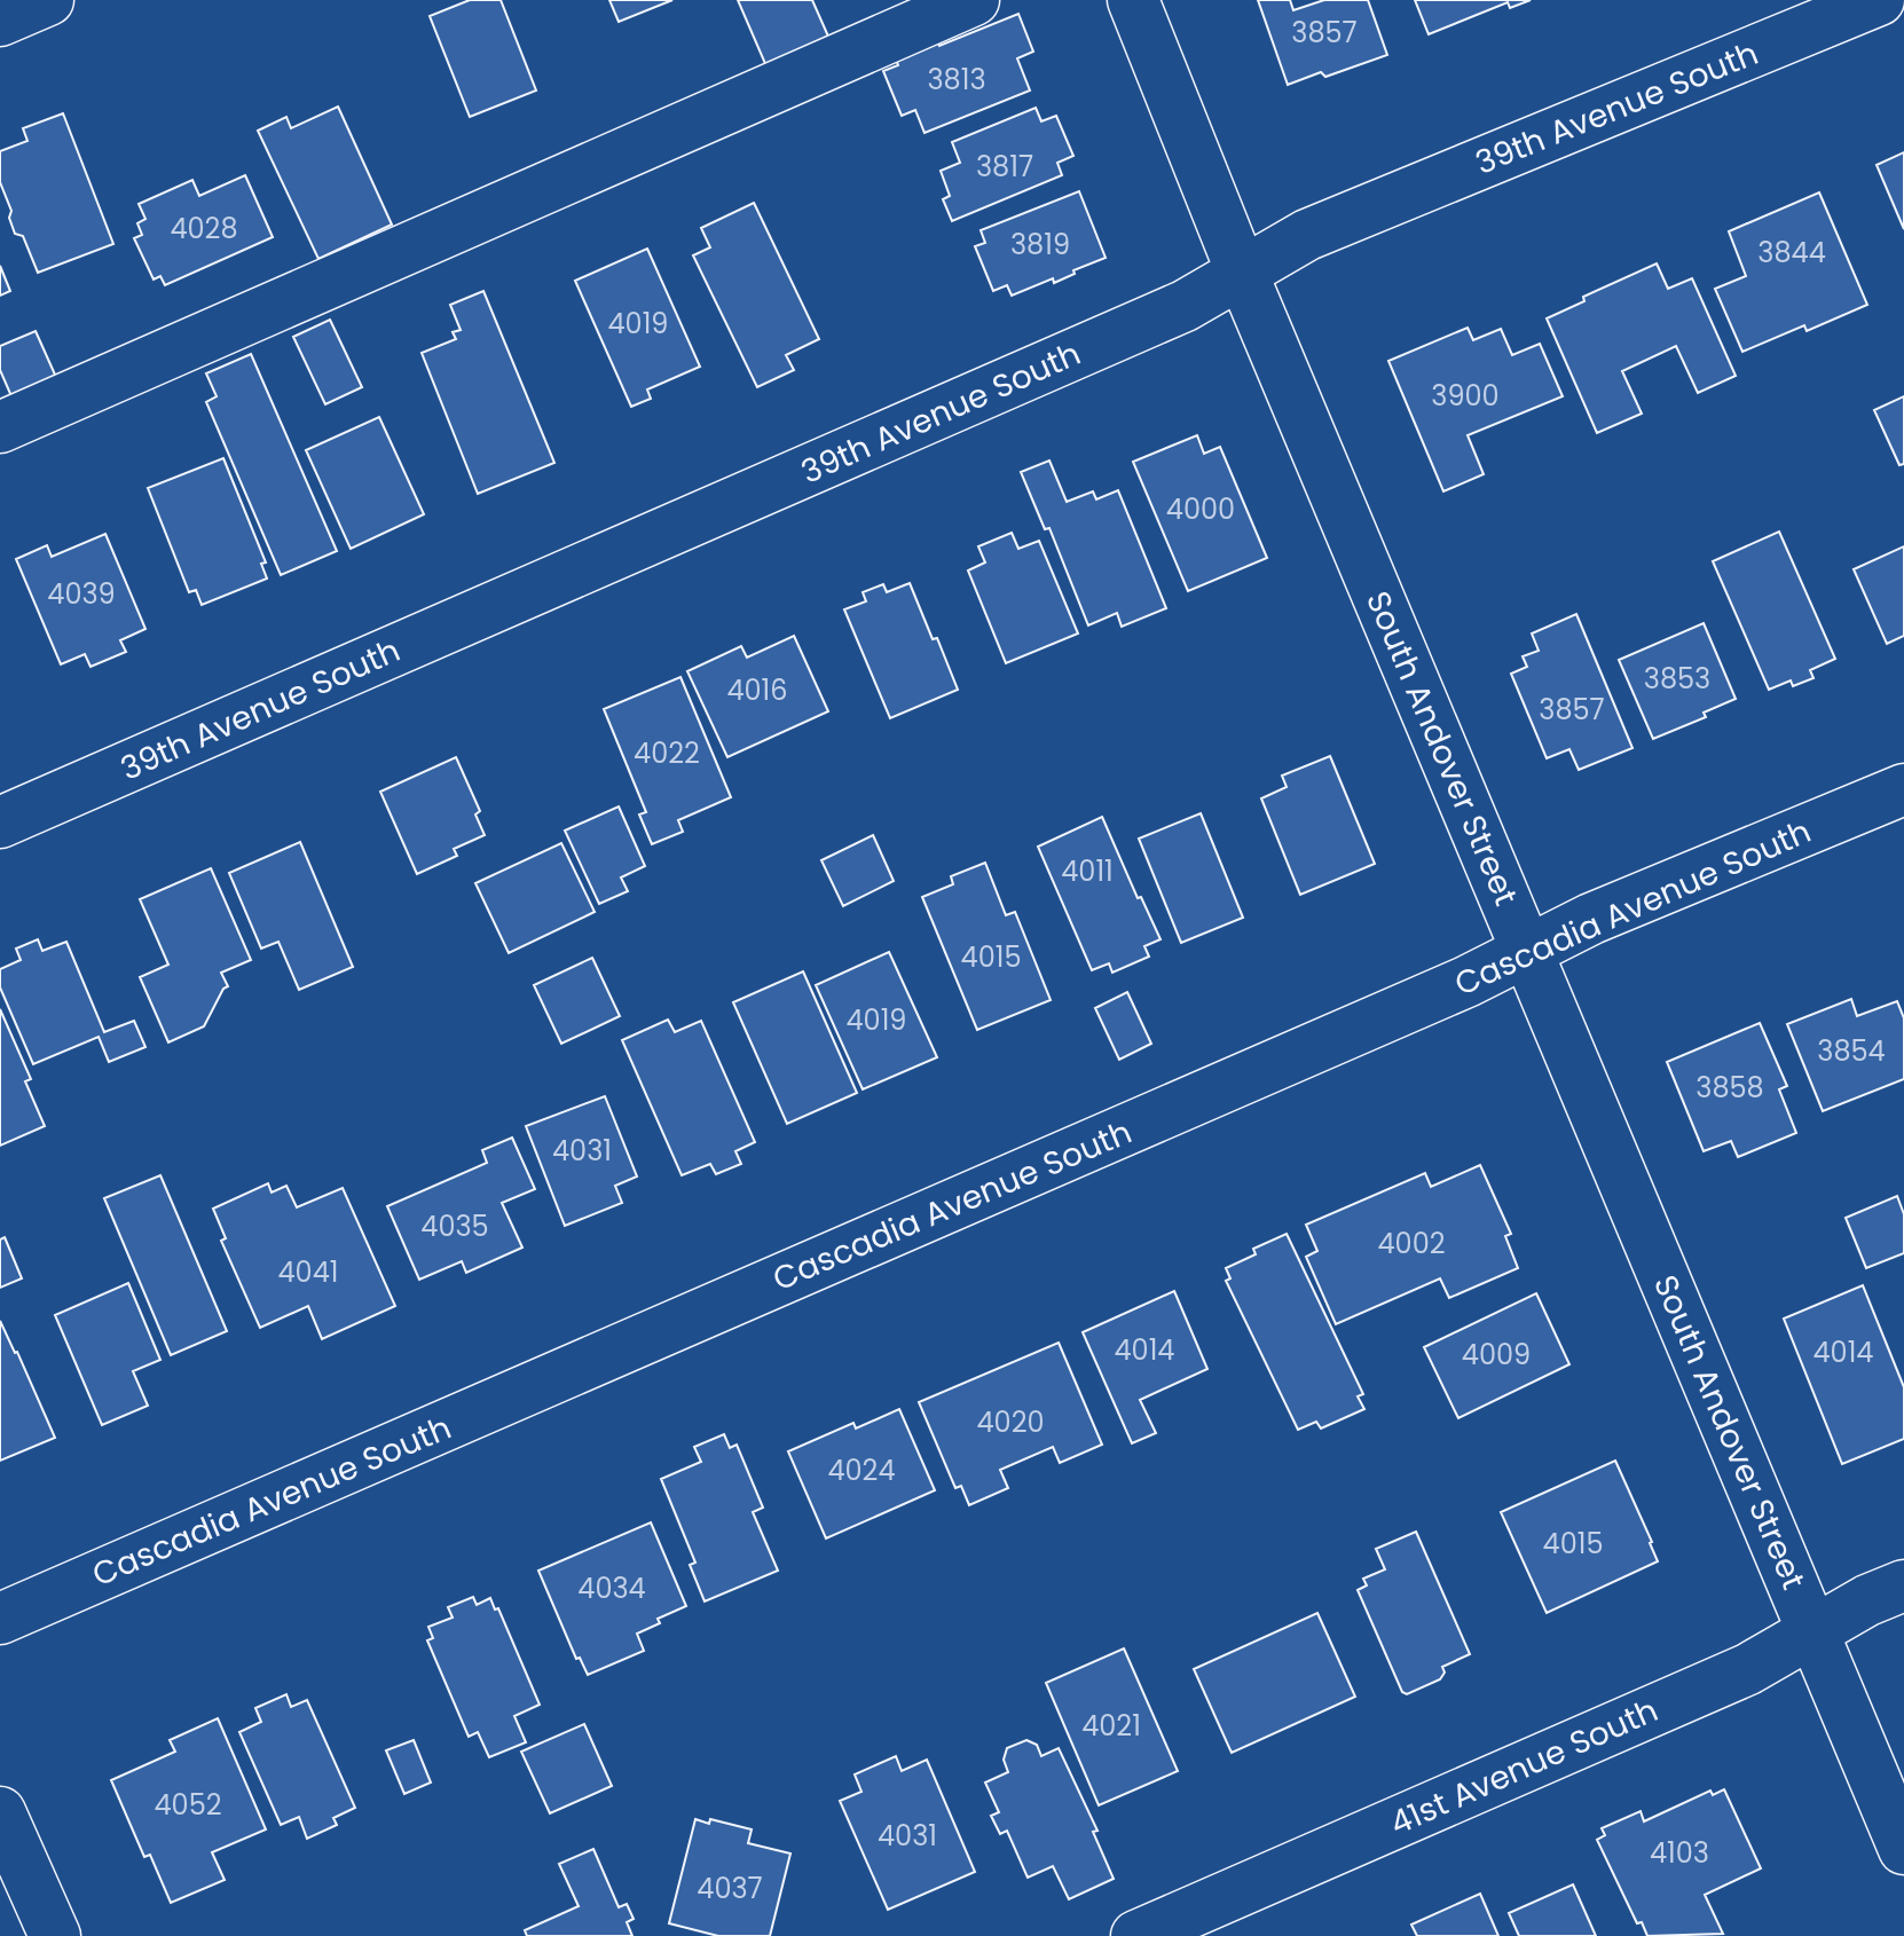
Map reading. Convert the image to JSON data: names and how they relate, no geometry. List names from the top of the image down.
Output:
{
  "streets": {
    "street": [
      "39th Avenue South",
      "South Andover Street",
      "Cascadia Avenue South",
      "41st Avenue South"
    ]
  },
  "crossings": [
    ["39th Avenue South", "South Andover Street"],
    ["South Andover Street", "Cascadia Avenue South"],
    ["South Andover Street", "41st Avenue South"]
  ],
  "house_numbers": [
    "3857",
    "3813",
    "3817",
    "4028",
    "3819",
    "3844",
    "4019",
    "3900",
    "4000",
    "4039",
    "3853",
    "4016",
    "3857",
    "4022",
    "4011",
    "4015",
    "4019",
    "3854",
    "3858",
    "4031",
    "4035",
    "4002",
    "4041",
    "4014",
    "4014",
    "4009",
    "4020",
    "4024",
    "4015",
    "4034",
    "4021",
    "4052",
    "4031",
    "4103",
    "4037"
  ]
}
